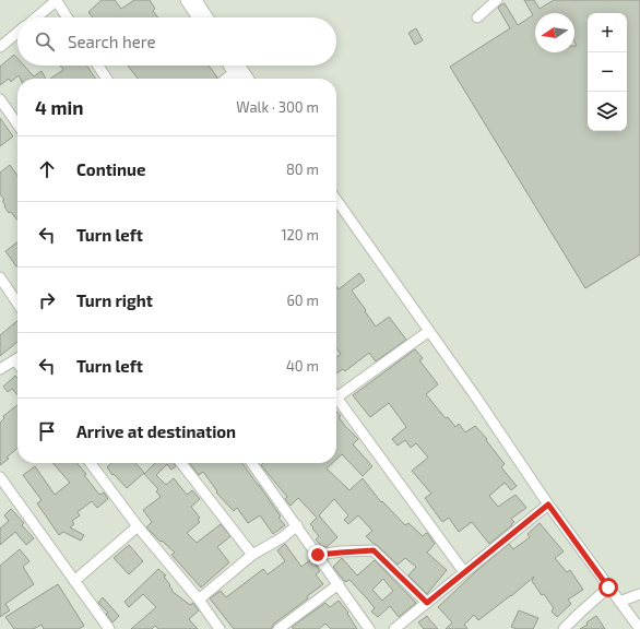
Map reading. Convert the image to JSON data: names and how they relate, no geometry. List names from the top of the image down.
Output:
{
  "north": "left",
  "page": {
    "map_buttons": ["+", "−"],
    "search": "Search here",
    "heading": ["4 min", "Walk · 300 m"],
    "list": [
      ["Continue", "80 m"],
      ["Turn left", "120 m"],
      ["Turn right", "60 m"],
      ["Turn left", "40 m"],
      "Arrive at destination"
    ]
  }
}
